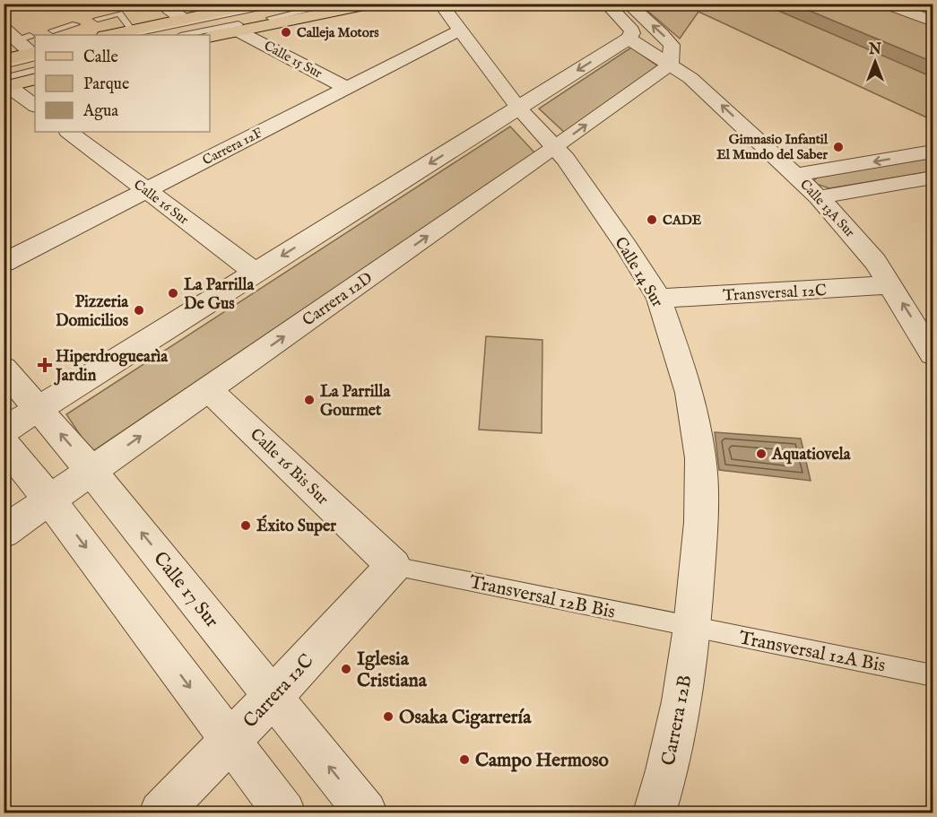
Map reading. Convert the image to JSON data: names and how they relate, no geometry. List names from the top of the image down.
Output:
{
  "streets": {
    "street": [
      "Calle 15 Sur",
      "Carrera 12F",
      "Calle 16 Sur",
      "Calle 13A Sur",
      "Calle 14 Sur",
      "Transversal 12C",
      "Carrera 12D",
      "Calle 16 Bis Sur",
      "Calle 17 Sur",
      "Carrera 12C",
      "Carrera 12B"
    ],
    "lane": ["Transversal 12B Bis", "Transversal 12A Bis"]
  },
  "crossings": [
    ["Calle 15 Sur", "Carrera 12F"],
    ["Carrera 12F", "Calle 16 Sur"],
    ["Carrera 12F", "Calle 14 Sur"],
    ["Calle 13A Sur", "Transversal 12C"],
    ["Calle 13A Sur", "Carrera 12D"],
    ["Calle 14 Sur", "Transversal 12C"],
    ["Calle 14 Sur", "Carrera 12D"],
    ["Calle 14 Sur", "Transversal 12B Bis"],
    ["Calle 14 Sur", "Transversal 12A Bis"],
    ["Calle 14 Sur", "Carrera 12B"],
    ["Carrera 12D", "Calle 16 Bis Sur"],
    ["Carrera 12D", "Calle 17 Sur"],
    ["Calle 16 Bis Sur", "Transversal 12B Bis"],
    ["Calle 16 Bis Sur", "Carrera 12C"],
    ["Calle 17 Sur", "Carrera 12C"],
    ["Transversal 12B Bis", "Transversal 12A Bis"],
    ["Transversal 12B Bis", "Carrera 12C"],
    ["Transversal 12B Bis", "Carrera 12B"],
    ["Transversal 12A Bis", "Carrera 12B"]
  ],
  "one_way": ["Calle 13A Sur"],
  "places": {
    "other": [
      "Calleja Motors",
      "Gimnasio Infantil El Mundo del Saber",
      "CADE",
      "La Parrilla De Gus",
      "Pizzeria Domicilios",
      "La Parrilla Gourmet",
      "Aquatiovela",
      "Éxito Super",
      "Iglesia Cristiana",
      "Osaka Cigarrería",
      "Campo Hermoso"
    ],
    "health": ["Hiperdroguearìa Jardin"]
  },
  "legend": ["Calle", "Parque", "Agua"],
  "north": "top"
}
